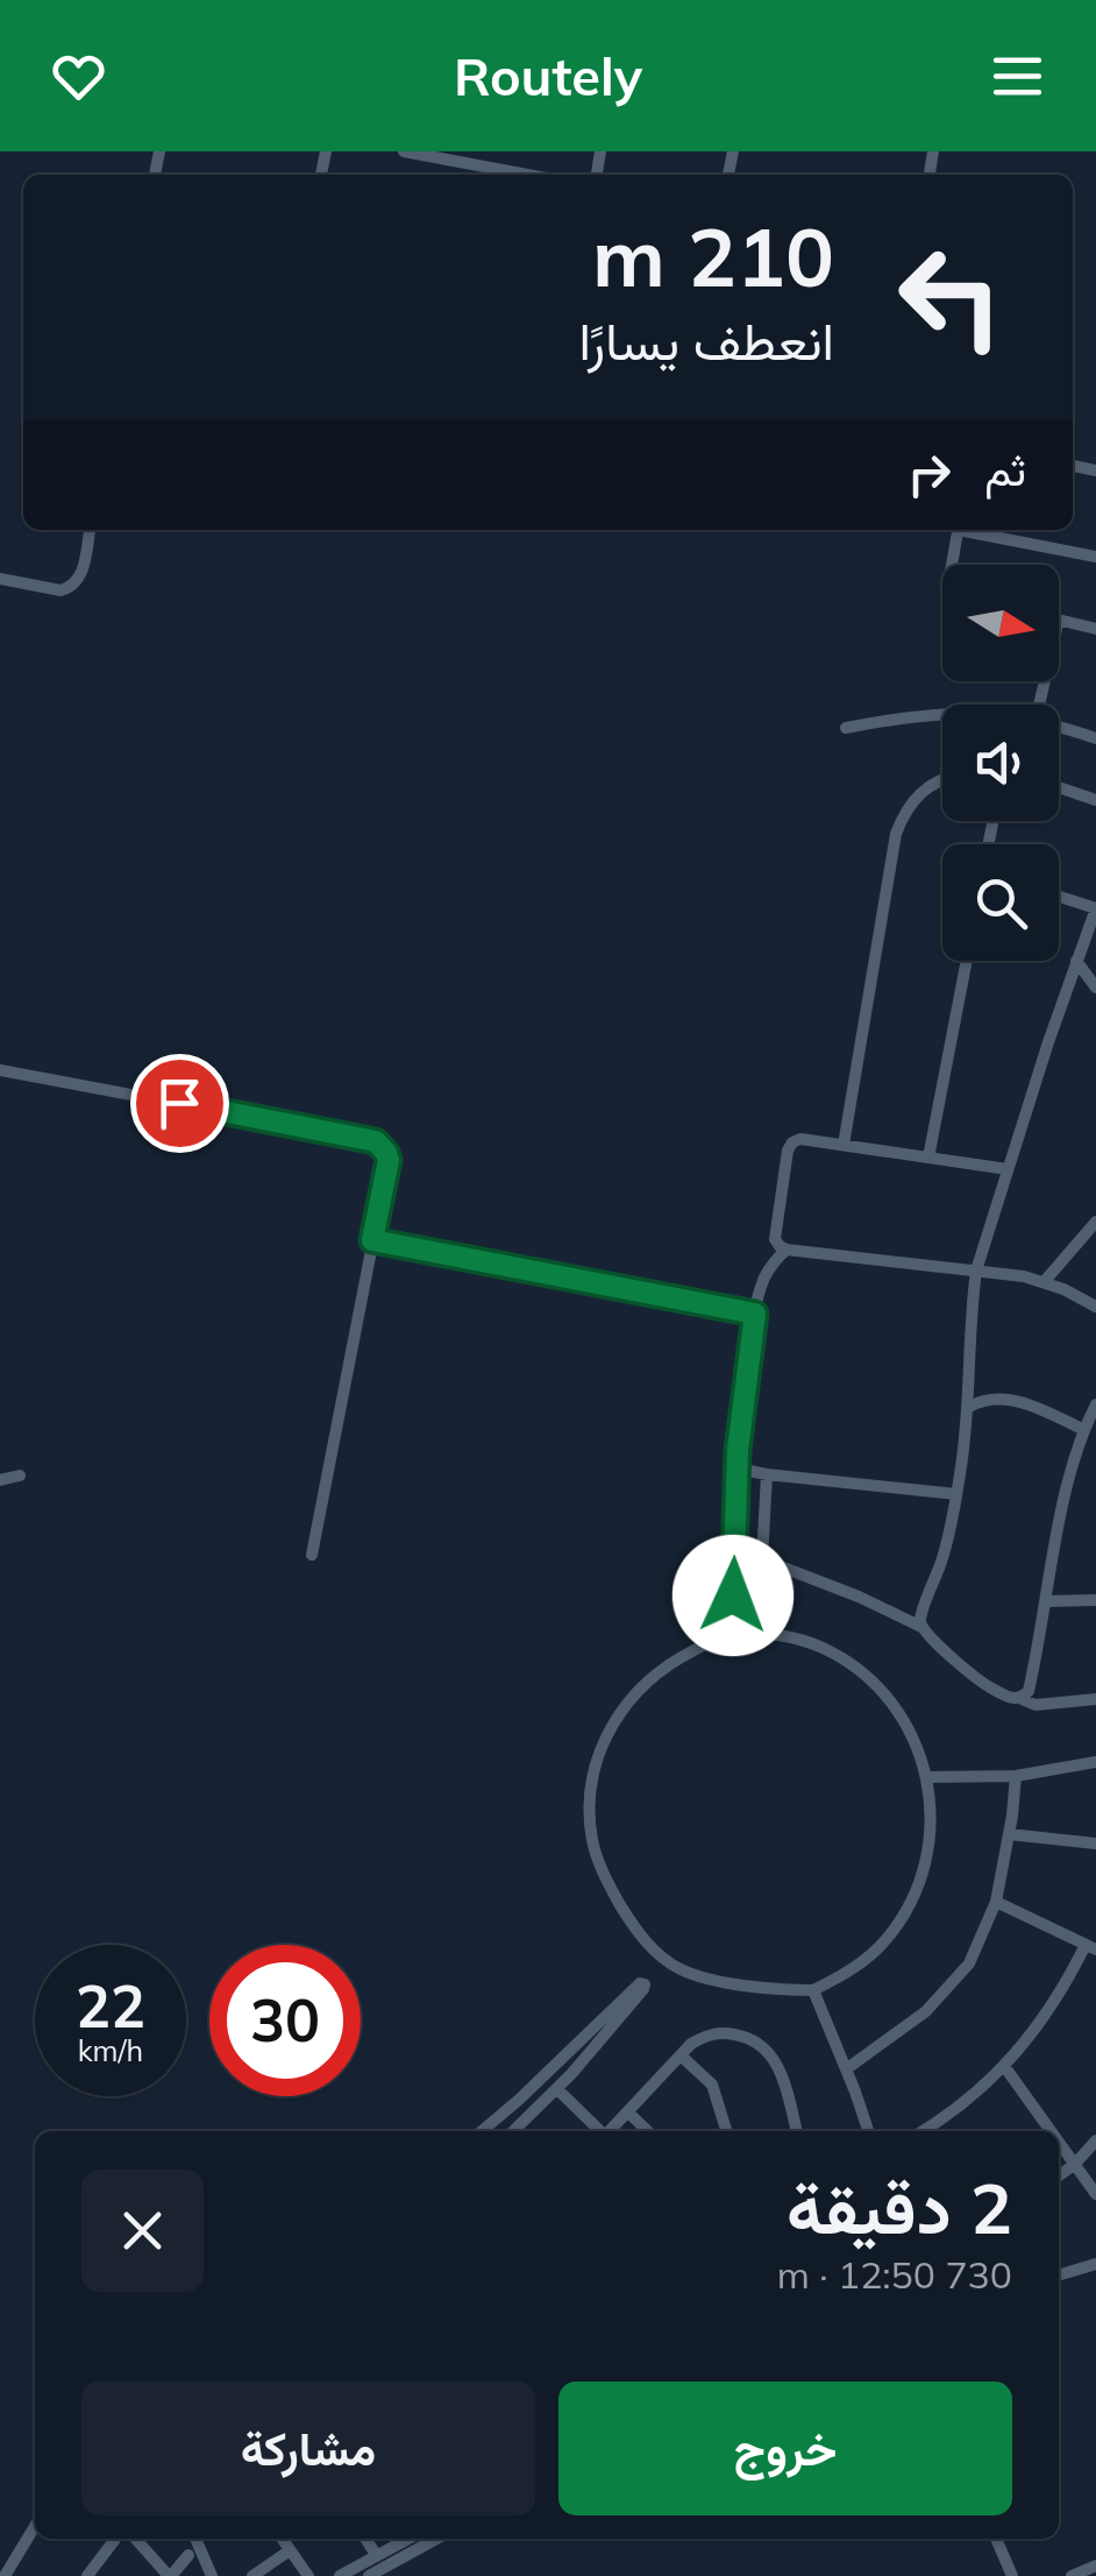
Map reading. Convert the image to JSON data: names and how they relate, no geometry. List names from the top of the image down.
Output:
{
  "north": "right",
  "page": {
    "header": "Routely",
    "turn": ["210 m", "انعطف يسارًا"],
    "then": "ثم",
    "speed": "22 km/h",
    "limit": "30",
    "heading": ["2 دقيقة", "730 m · 12:50"],
    "buttons": ["خروج", "مشاركة"]
  }
}
